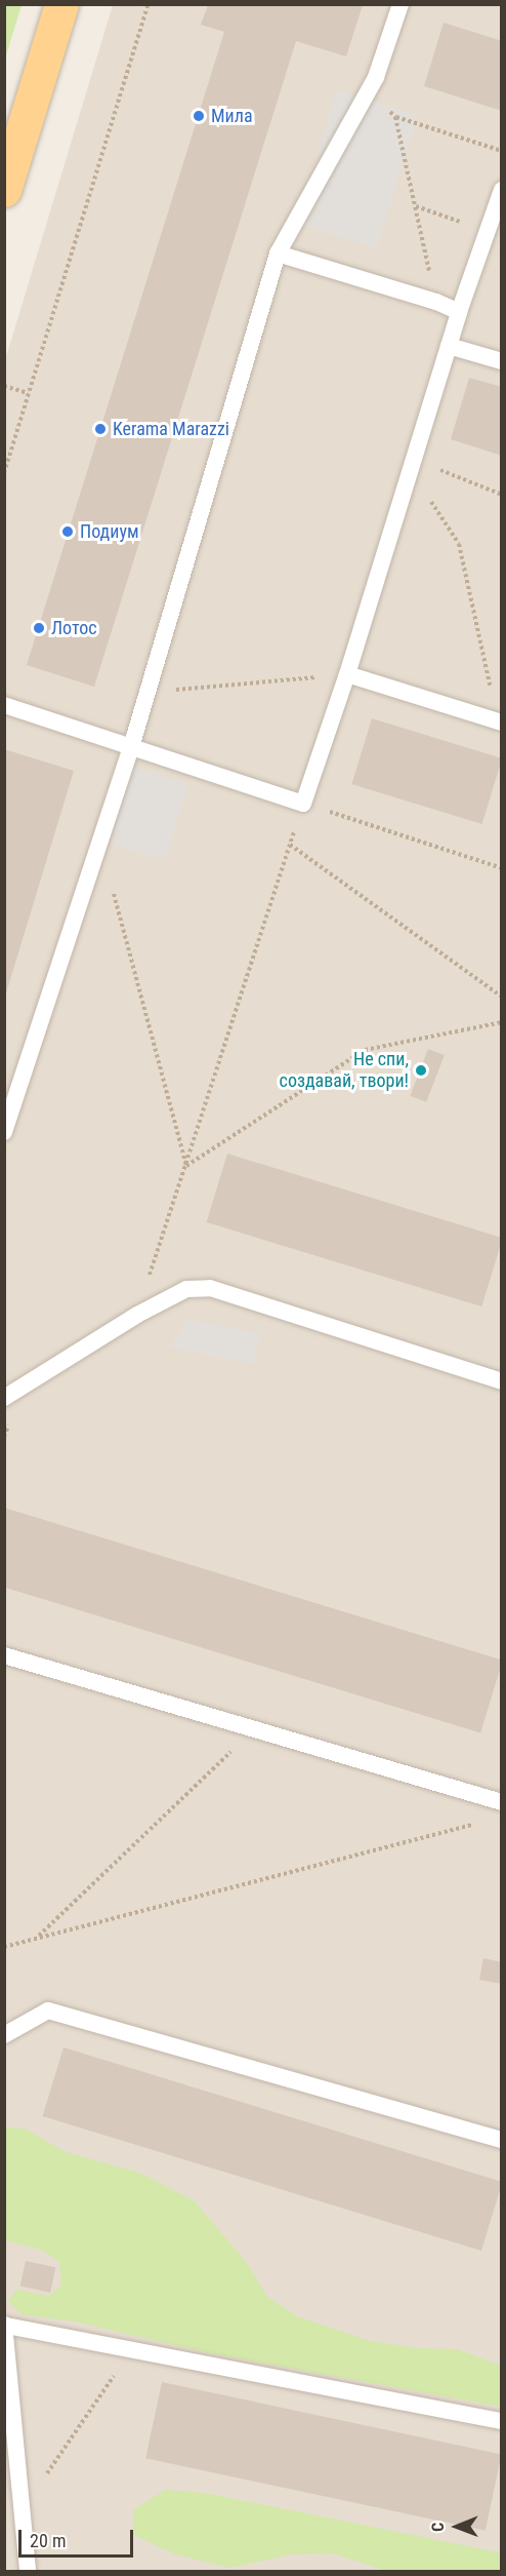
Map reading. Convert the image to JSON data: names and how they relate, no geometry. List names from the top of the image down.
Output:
{
  "places": [
    "Мила",
    "Kerama Marazzi",
    "Подиум",
    "Лотос",
    "Не спи, создавай, твори!"
  ],
  "scale_bar": "20 m",
  "north": "left"
}
